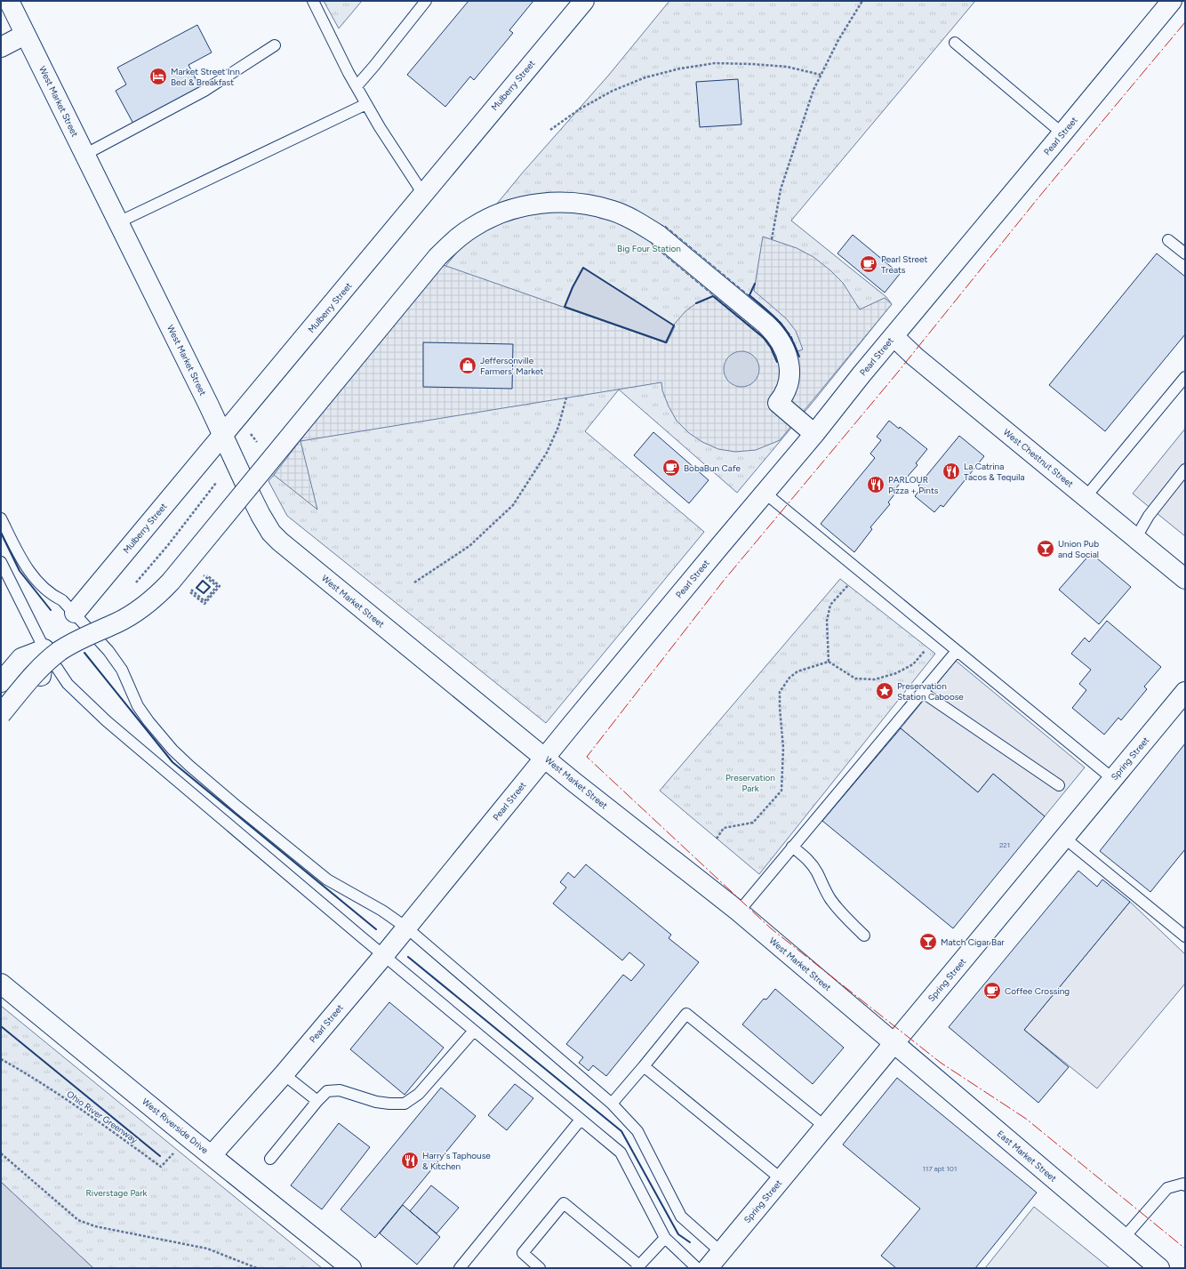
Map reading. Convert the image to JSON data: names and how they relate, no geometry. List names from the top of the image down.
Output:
{
  "streets": {
    "street": [
      "Mulberry Street",
      "West Market Street",
      "Pearl Street",
      "West Chestnut Street",
      "Spring Street",
      "West Riverside Drive",
      "East Market Street"
    ],
    "path": ["Ohio River Greenway"]
  },
  "crossings": [
    ["Mulberry Street", "West Market Street"],
    ["West Market Street", "Pearl Street"],
    ["West Market Street", "Spring Street"],
    ["West Market Street", "East Market Street"],
    ["Pearl Street", "West Chestnut Street"],
    ["Pearl Street", "West Riverside Drive"],
    ["Spring Street", "East Market Street"],
    ["Ohio River Greenway", "West Riverside Drive"]
  ],
  "parks": ["Big Four Station", "Preservation Park", "Riverstage Park"],
  "places": {
    "hotel": ["Market Street Inn Bed & Breakfast"],
    "cafe": ["Pearl Street Treats", "BobaBun Cafe", "Coffee Crossing"],
    "shop": ["Jeffersonville Farmers' Market"],
    "restaurant": ["La Catrina Tacos & Tequila", "PARLOUR Pizza + Pints", "Harry's Taphouse & Kitchen"],
    "bar": ["Union Pub and Social", "Match Cigar Bar"],
    "place": ["Preservation Station Caboose"]
  },
  "house_numbers": ["221", "117 apt 101"]
}
